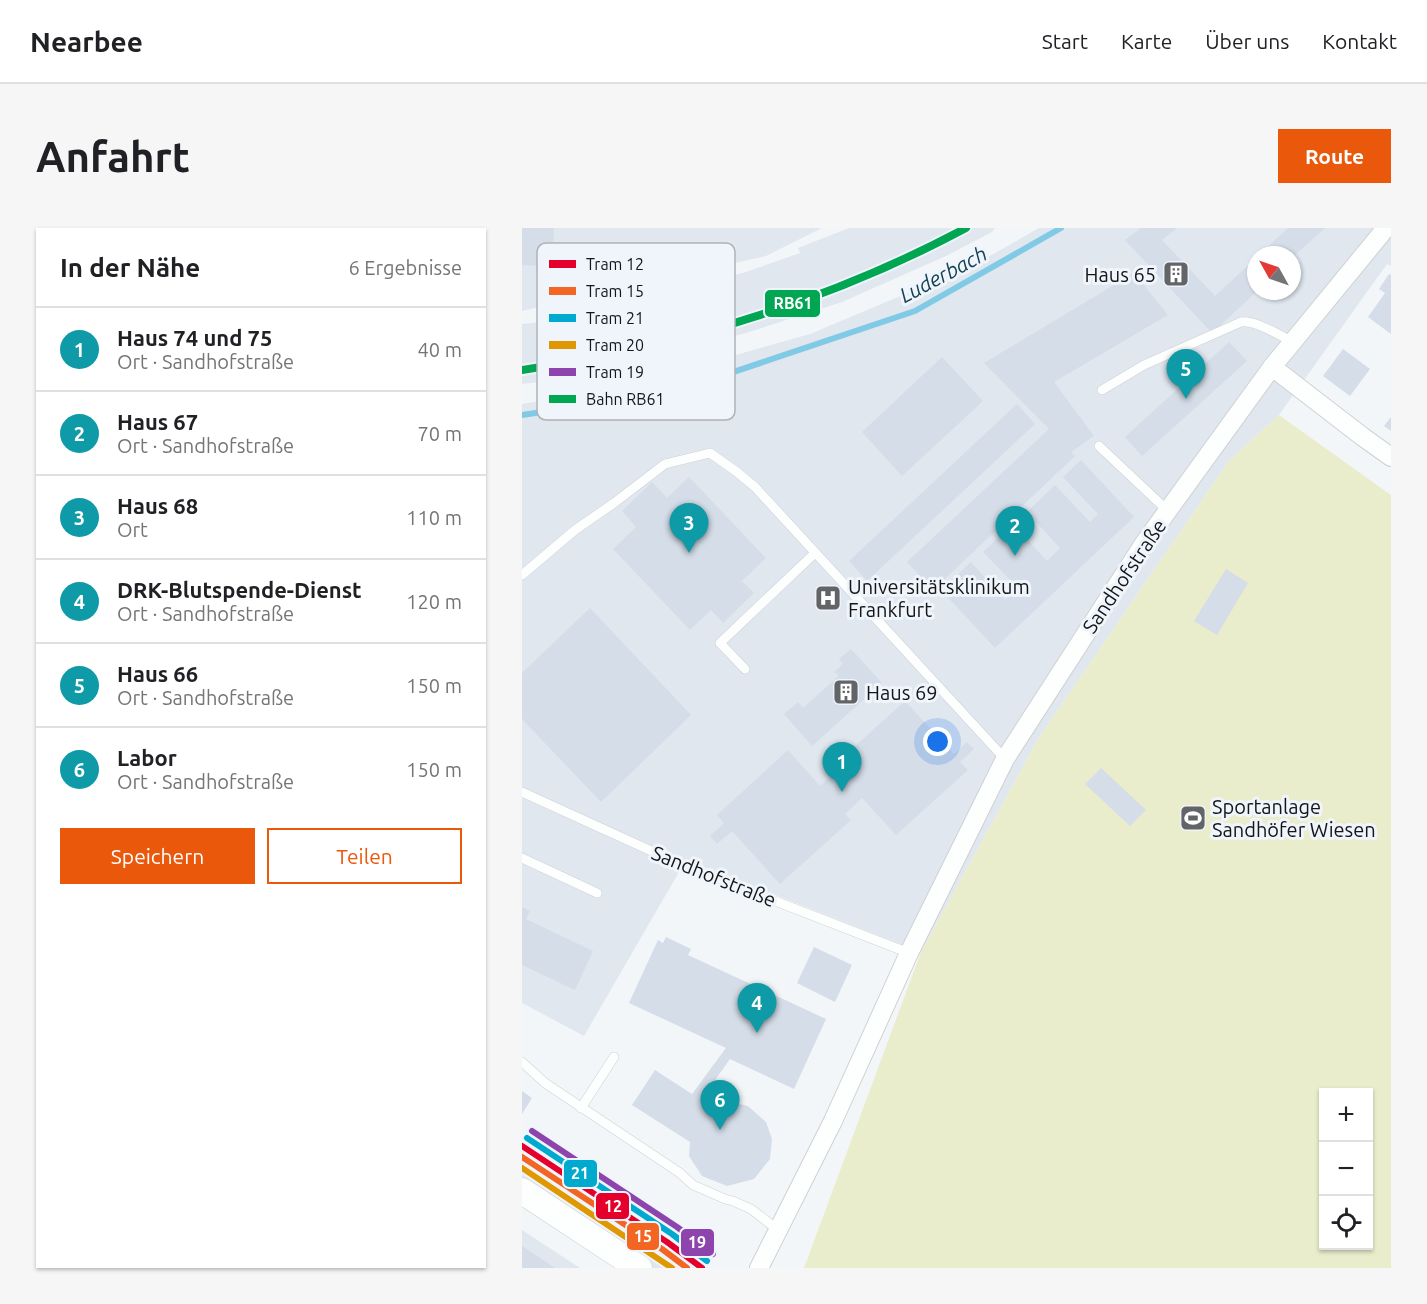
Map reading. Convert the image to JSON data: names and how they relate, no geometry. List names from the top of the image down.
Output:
{
  "streets": {
    "street": ["Sandhofstraße"]
  },
  "water": ["Luderbach"],
  "places": {
    "building": ["Haus 65", "Haus 69"],
    "hospital": ["Universitätsklinikum Frankfurt"],
    "sports": ["Sportanlage Sandhöfer Wiesen"]
  },
  "lines": [
    "rail line RB61",
    "tram line 19",
    "tram line 21",
    "tram line 12",
    "tram line 15",
    "tram line 20"
  ],
  "legend": [
    "Tram 12",
    "Tram 15",
    "Tram 21",
    "Tram 20",
    "Tram 19",
    "Bahn RB61"
  ],
  "north": "top left",
  "page": {
    "header": "Nearbee",
    "nav": [
      "Start",
      "Karte",
      "Über uns",
      "Kontakt"
    ],
    "buttons": [
      "Route",
      ["Speichern", "Teilen"]
    ],
    "title": "Anfahrt",
    "heading": ["In der Nähe", "6 Ergebnisse"],
    "list": [
      {
        "mark": "1",
        "name": "Haus 74 und 75",
        "note": "Ort · Sandhofstraße",
        "value": "40 m"
      },
      {
        "mark": "2",
        "name": "Haus 67",
        "note": "Ort · Sandhofstraße",
        "value": "70 m"
      },
      {
        "mark": "3",
        "name": "Haus 68",
        "note": "Ort",
        "value": "110 m"
      },
      {
        "mark": "4",
        "name": "DRK-Blutspende-Dienst",
        "note": "Ort · Sandhofstraße",
        "value": "120 m"
      },
      {
        "mark": "5",
        "name": "Haus 66",
        "note": "Ort · Sandhofstraße",
        "value": "150 m"
      },
      {
        "mark": "6",
        "name": "Labor",
        "note": "Ort · Sandhofstraße",
        "value": "150 m"
      }
    ],
    "pins": [
      "5",
      "3",
      "2",
      "1",
      "4",
      "6"
    ],
    "map_buttons": ["+", "−"]
  }
}
